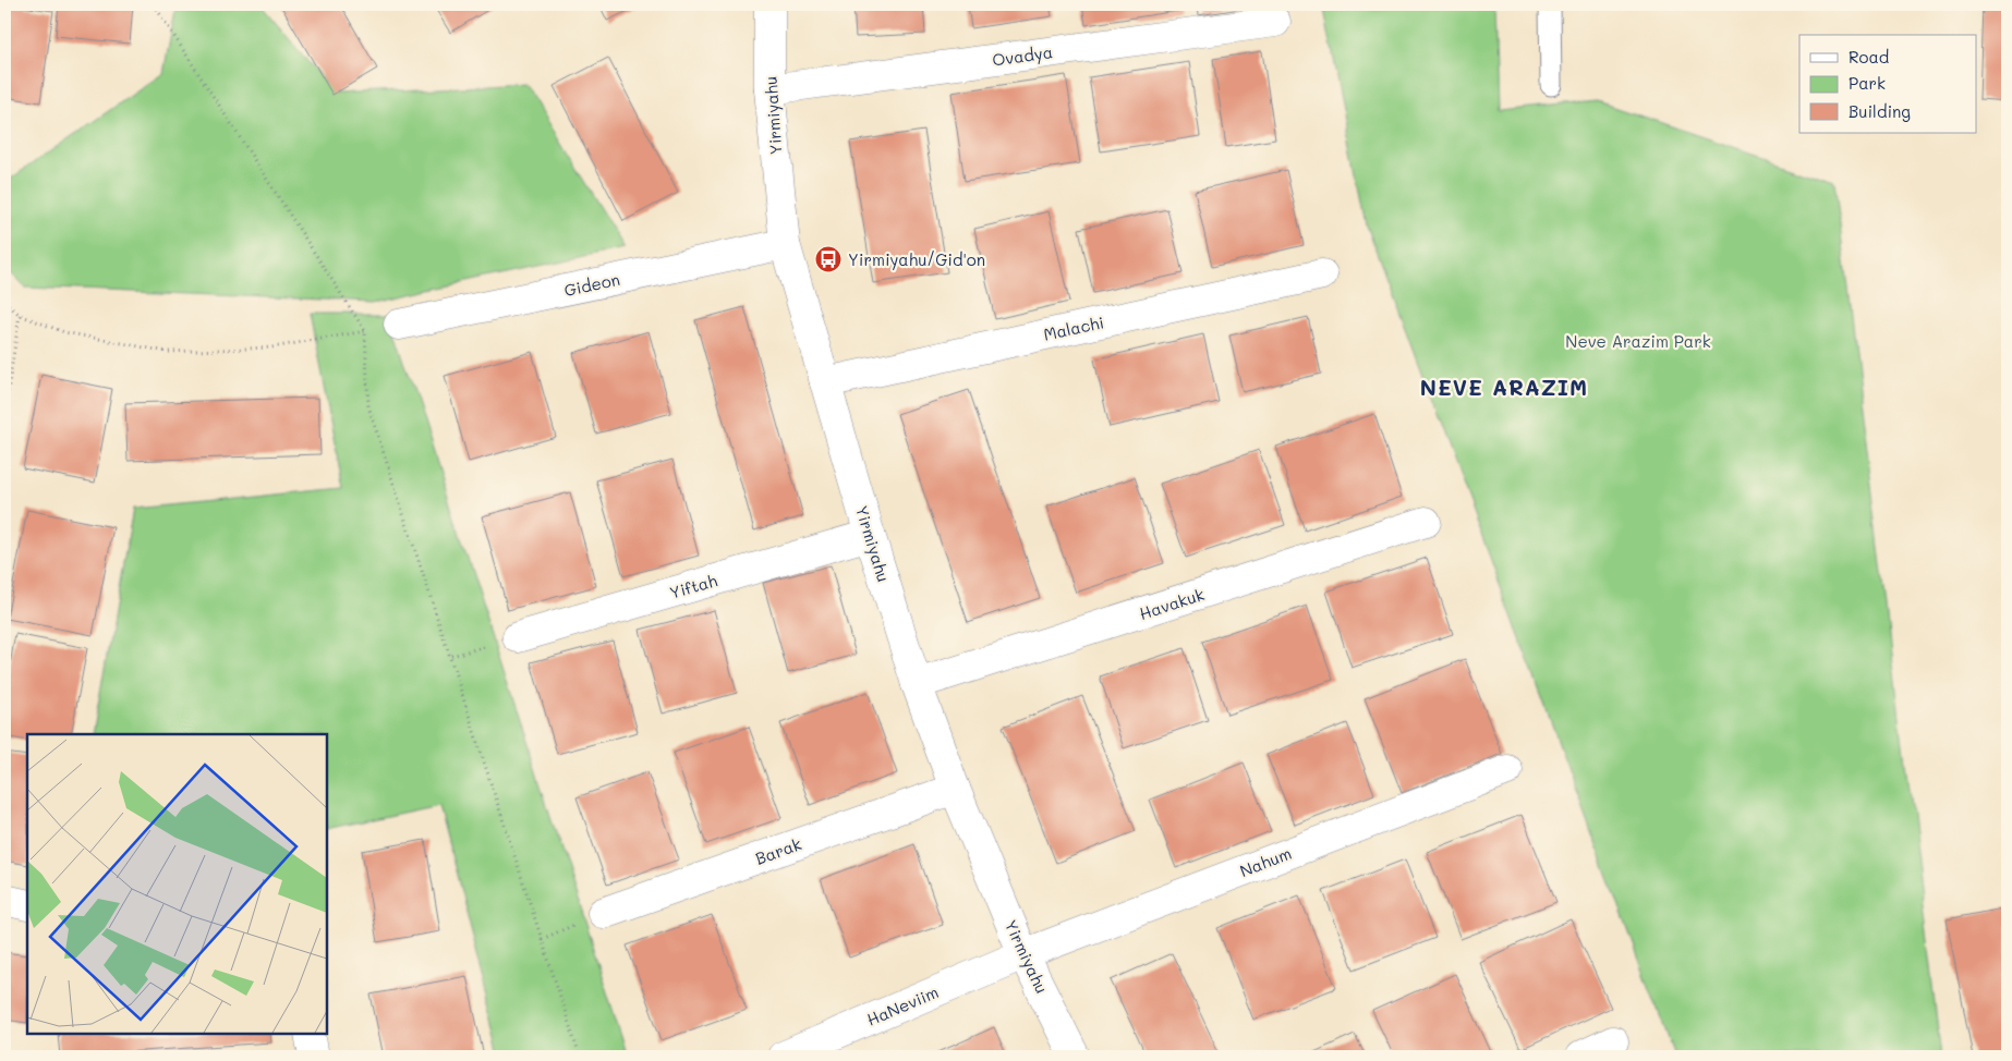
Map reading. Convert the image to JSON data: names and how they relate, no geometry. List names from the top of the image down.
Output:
{
  "streets": {
    "street": [
      "Ovadya",
      "Yirmiyahu",
      "Gideon",
      "Malachi",
      "Yiftah",
      "Havakuk",
      "Barak",
      "Nahum",
      "HaNeviim"
    ]
  },
  "crossings": [
    ["Ovadya", "Yirmiyahu"],
    ["Yirmiyahu", "Gideon"],
    ["Yirmiyahu", "Malachi"],
    ["Yirmiyahu", "Yiftah"],
    ["Yirmiyahu", "Havakuk"],
    ["Yirmiyahu", "Barak"],
    ["Yirmiyahu", "Nahum"],
    ["Yirmiyahu", "HaNeviim"],
    ["Nahum", "HaNeviim"]
  ],
  "districts": ["NEVE ARAZIM"],
  "parks": ["Neve Arazim Park"],
  "places": {
    "bus stop": ["Yirmiyahu/Gid'on"]
  },
  "legend": ["Road", "Park", "Building"]
}
